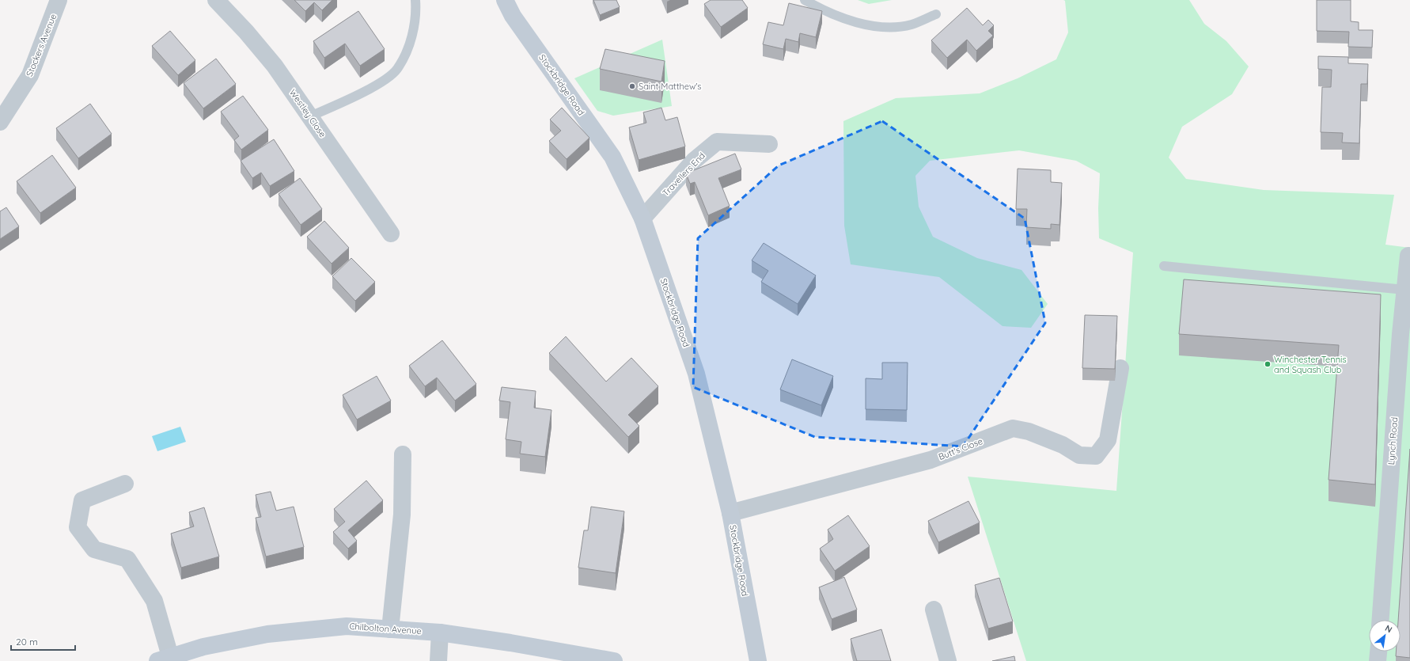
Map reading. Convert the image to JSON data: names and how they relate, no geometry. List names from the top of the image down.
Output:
{
  "streets": {
    "main road": ["Stockbridge Road", "Chilbolton Avenue"],
    "street": [
      "Stockers Avenue",
      "Westley Close",
      "Travellers End",
      "Lynch Road",
      "Butt's Close"
    ]
  },
  "crossings": [
    ["Stockbridge Road", "Travellers End"],
    ["Stockbridge Road", "Butt's Close"]
  ],
  "places": ["Saint Matthew's", "Winchester Tennis and Squash Club"],
  "scale_bar": "20 m",
  "north": "top right"
}
